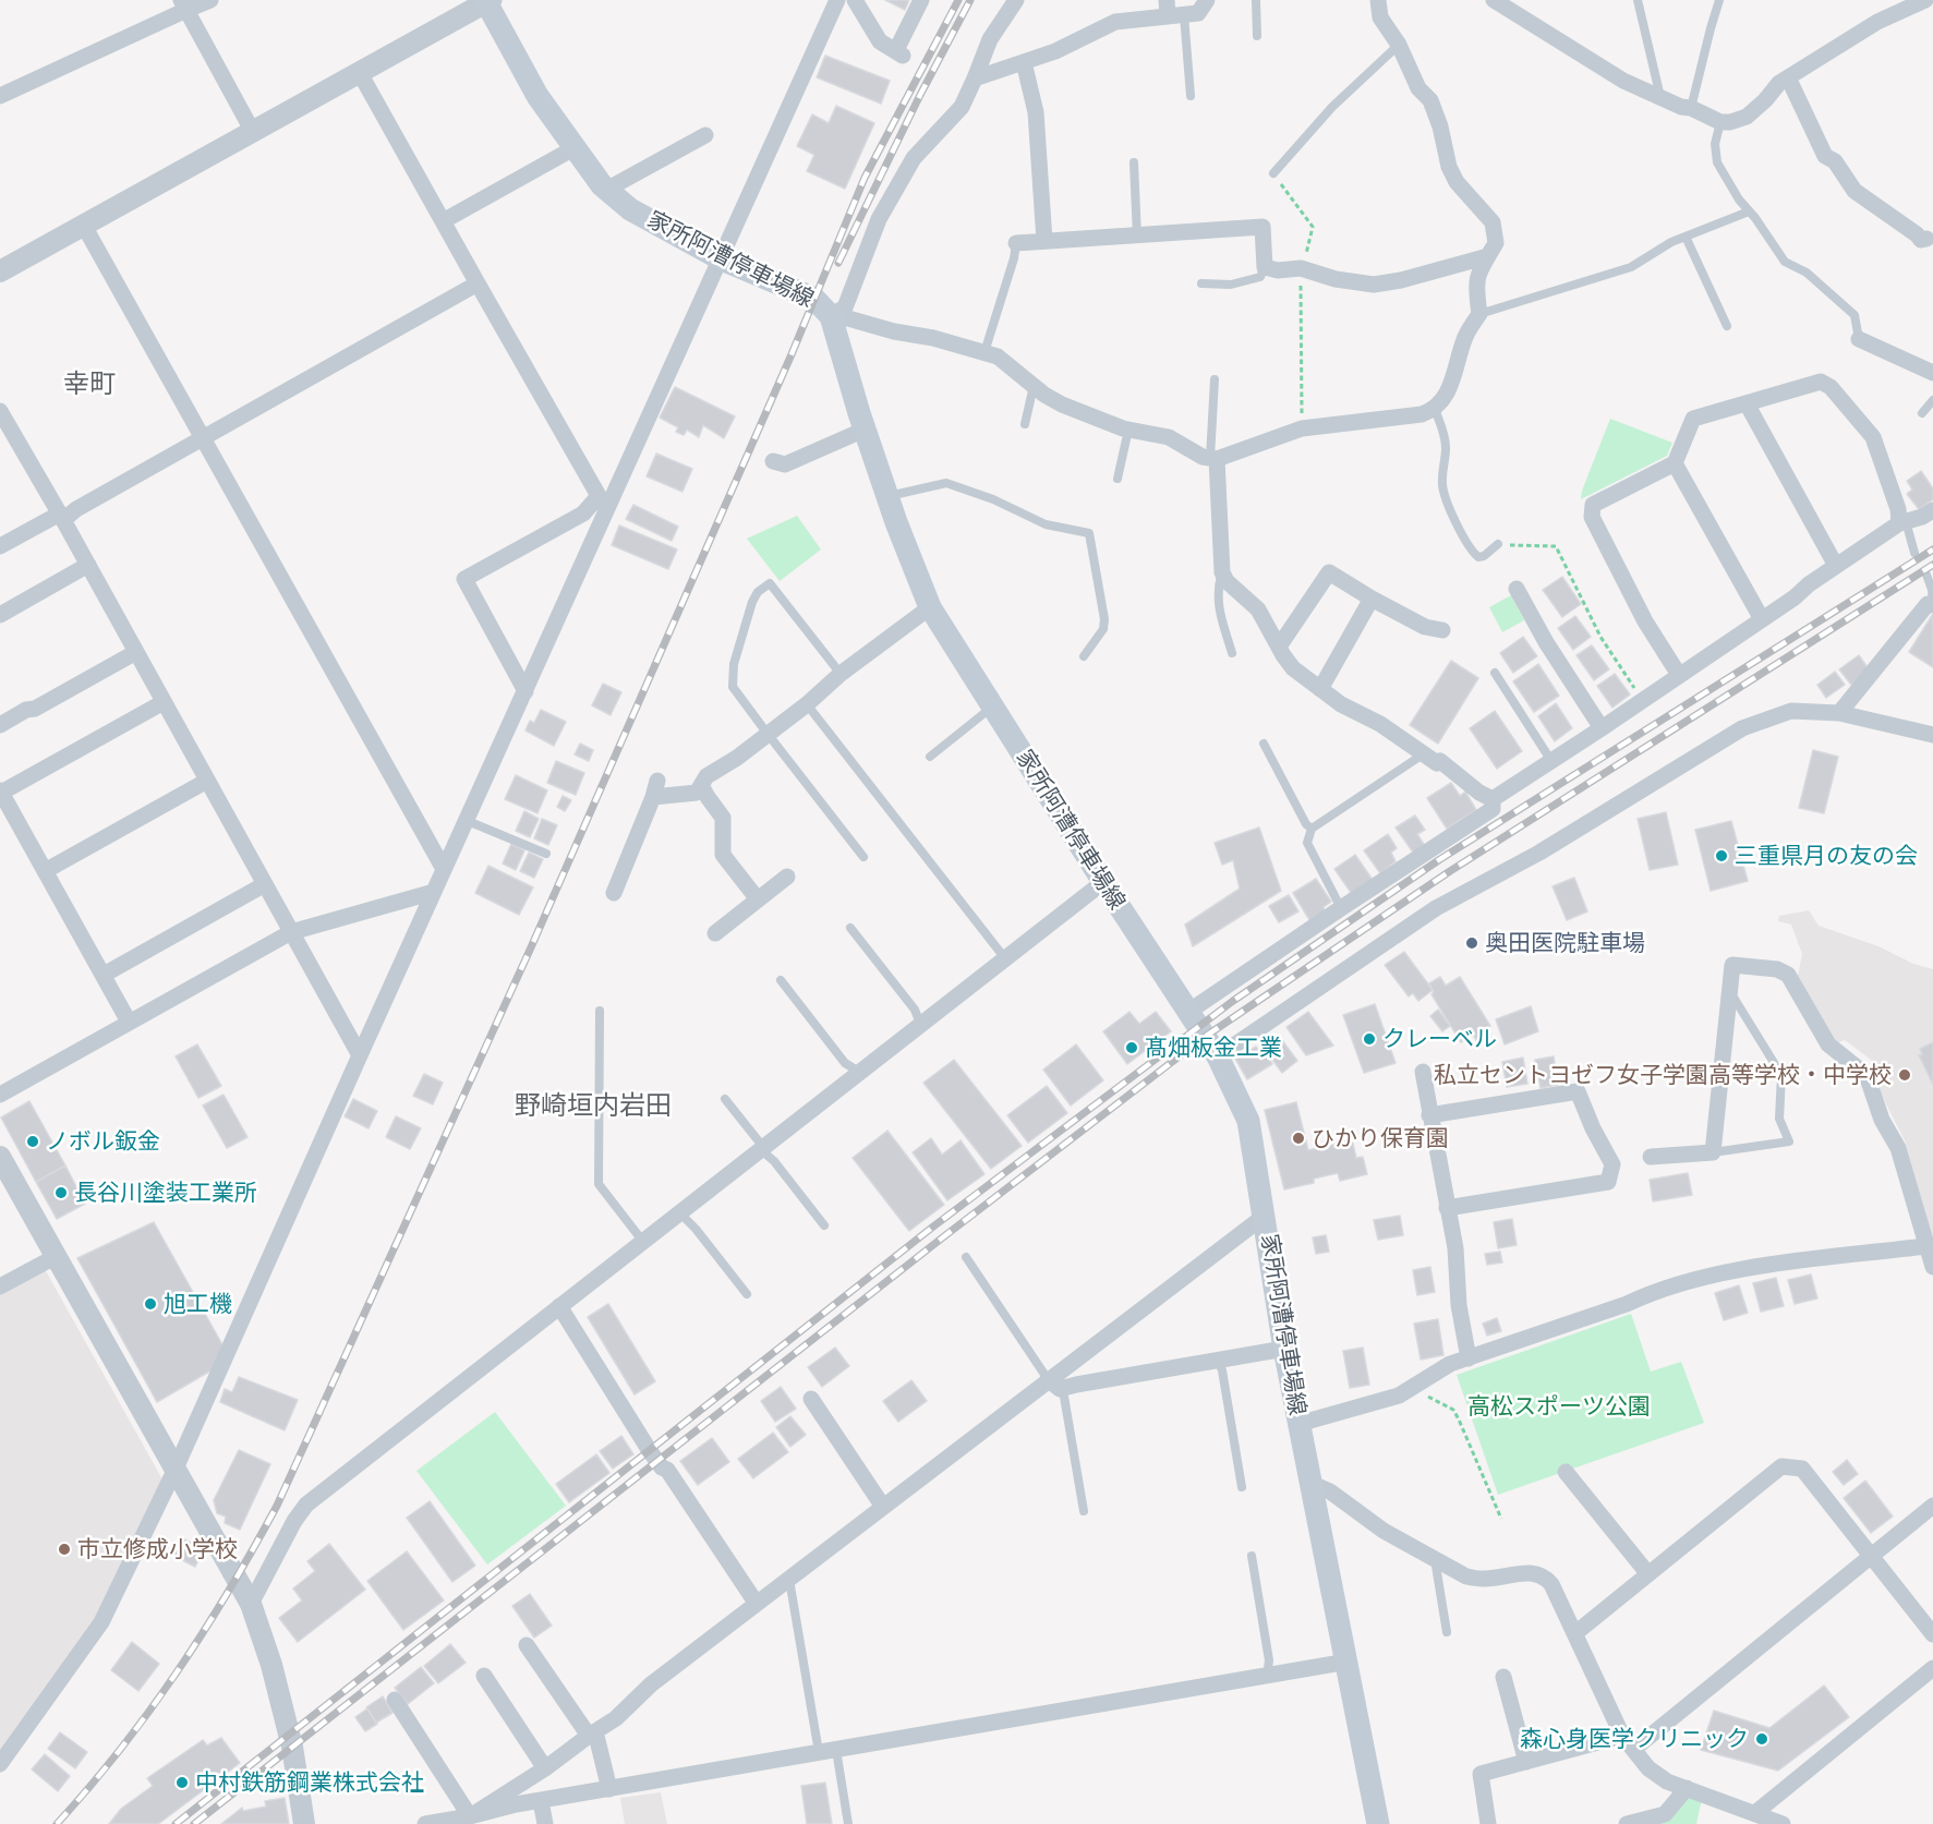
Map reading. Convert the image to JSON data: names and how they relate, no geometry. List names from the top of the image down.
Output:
{
  "streets": {
    "main road": ["家所阿漕停車場線"]
  },
  "districts": ["幸町", "野崎垣内岩田"],
  "parks": ["高松スポーツ公園"],
  "places": [
    "三重県月の友の会",
    "奥田医院駐車場",
    "クレーベル",
    "髙畑板金工業",
    "私立セントヨゼフ女子学園高等学校・中学校",
    "ひかり保育園",
    "ノボル鈑金",
    "長谷川塗装工業所",
    "旭工機",
    "市立修成小学校",
    "森心身医学クリニック",
    "中村鉄筋鋼業株式会社"
  ]
}
